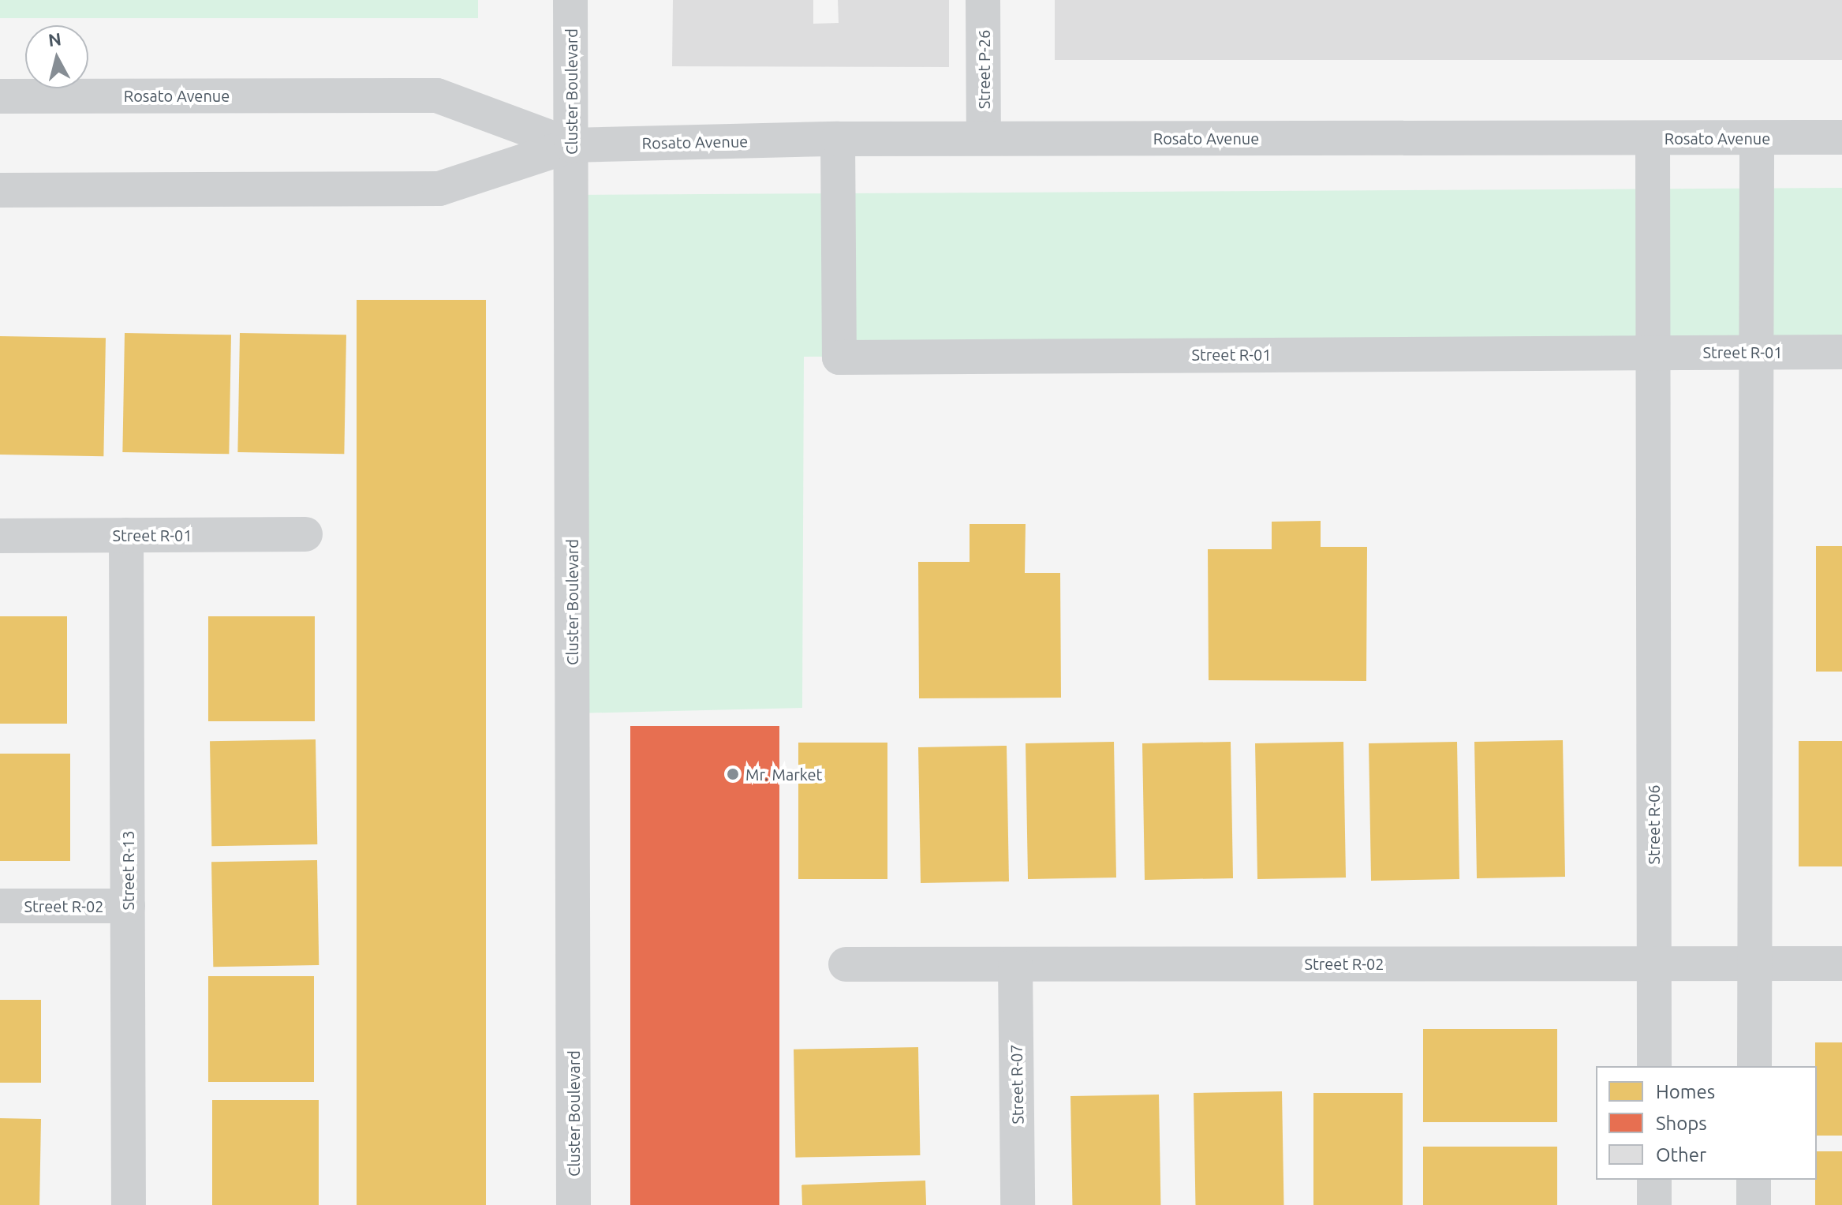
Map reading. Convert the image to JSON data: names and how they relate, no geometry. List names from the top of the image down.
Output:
{
  "streets": {
    "street": [
      "Street P-26",
      "Cluster Boulevard",
      "Rosato Avenue",
      "Street R-01",
      "Street R-06",
      "Street R-13",
      "Street R-02",
      "Street R-07"
    ]
  },
  "crossings": [
    ["Street P-26", "Rosato Avenue"],
    ["Cluster Boulevard", "Rosato Avenue"],
    ["Rosato Avenue", "Street R-01"],
    ["Rosato Avenue", "Street R-06"],
    ["Street R-01", "Street R-06"],
    ["Street R-01", "Street R-13"],
    ["Street R-06", "Street R-02"],
    ["Street R-13", "Street R-02"],
    ["Street R-02", "Street R-07"]
  ],
  "places": ["Mr. Market"],
  "legend": ["Homes", "Shops", "Other"],
  "north": "top"
}
